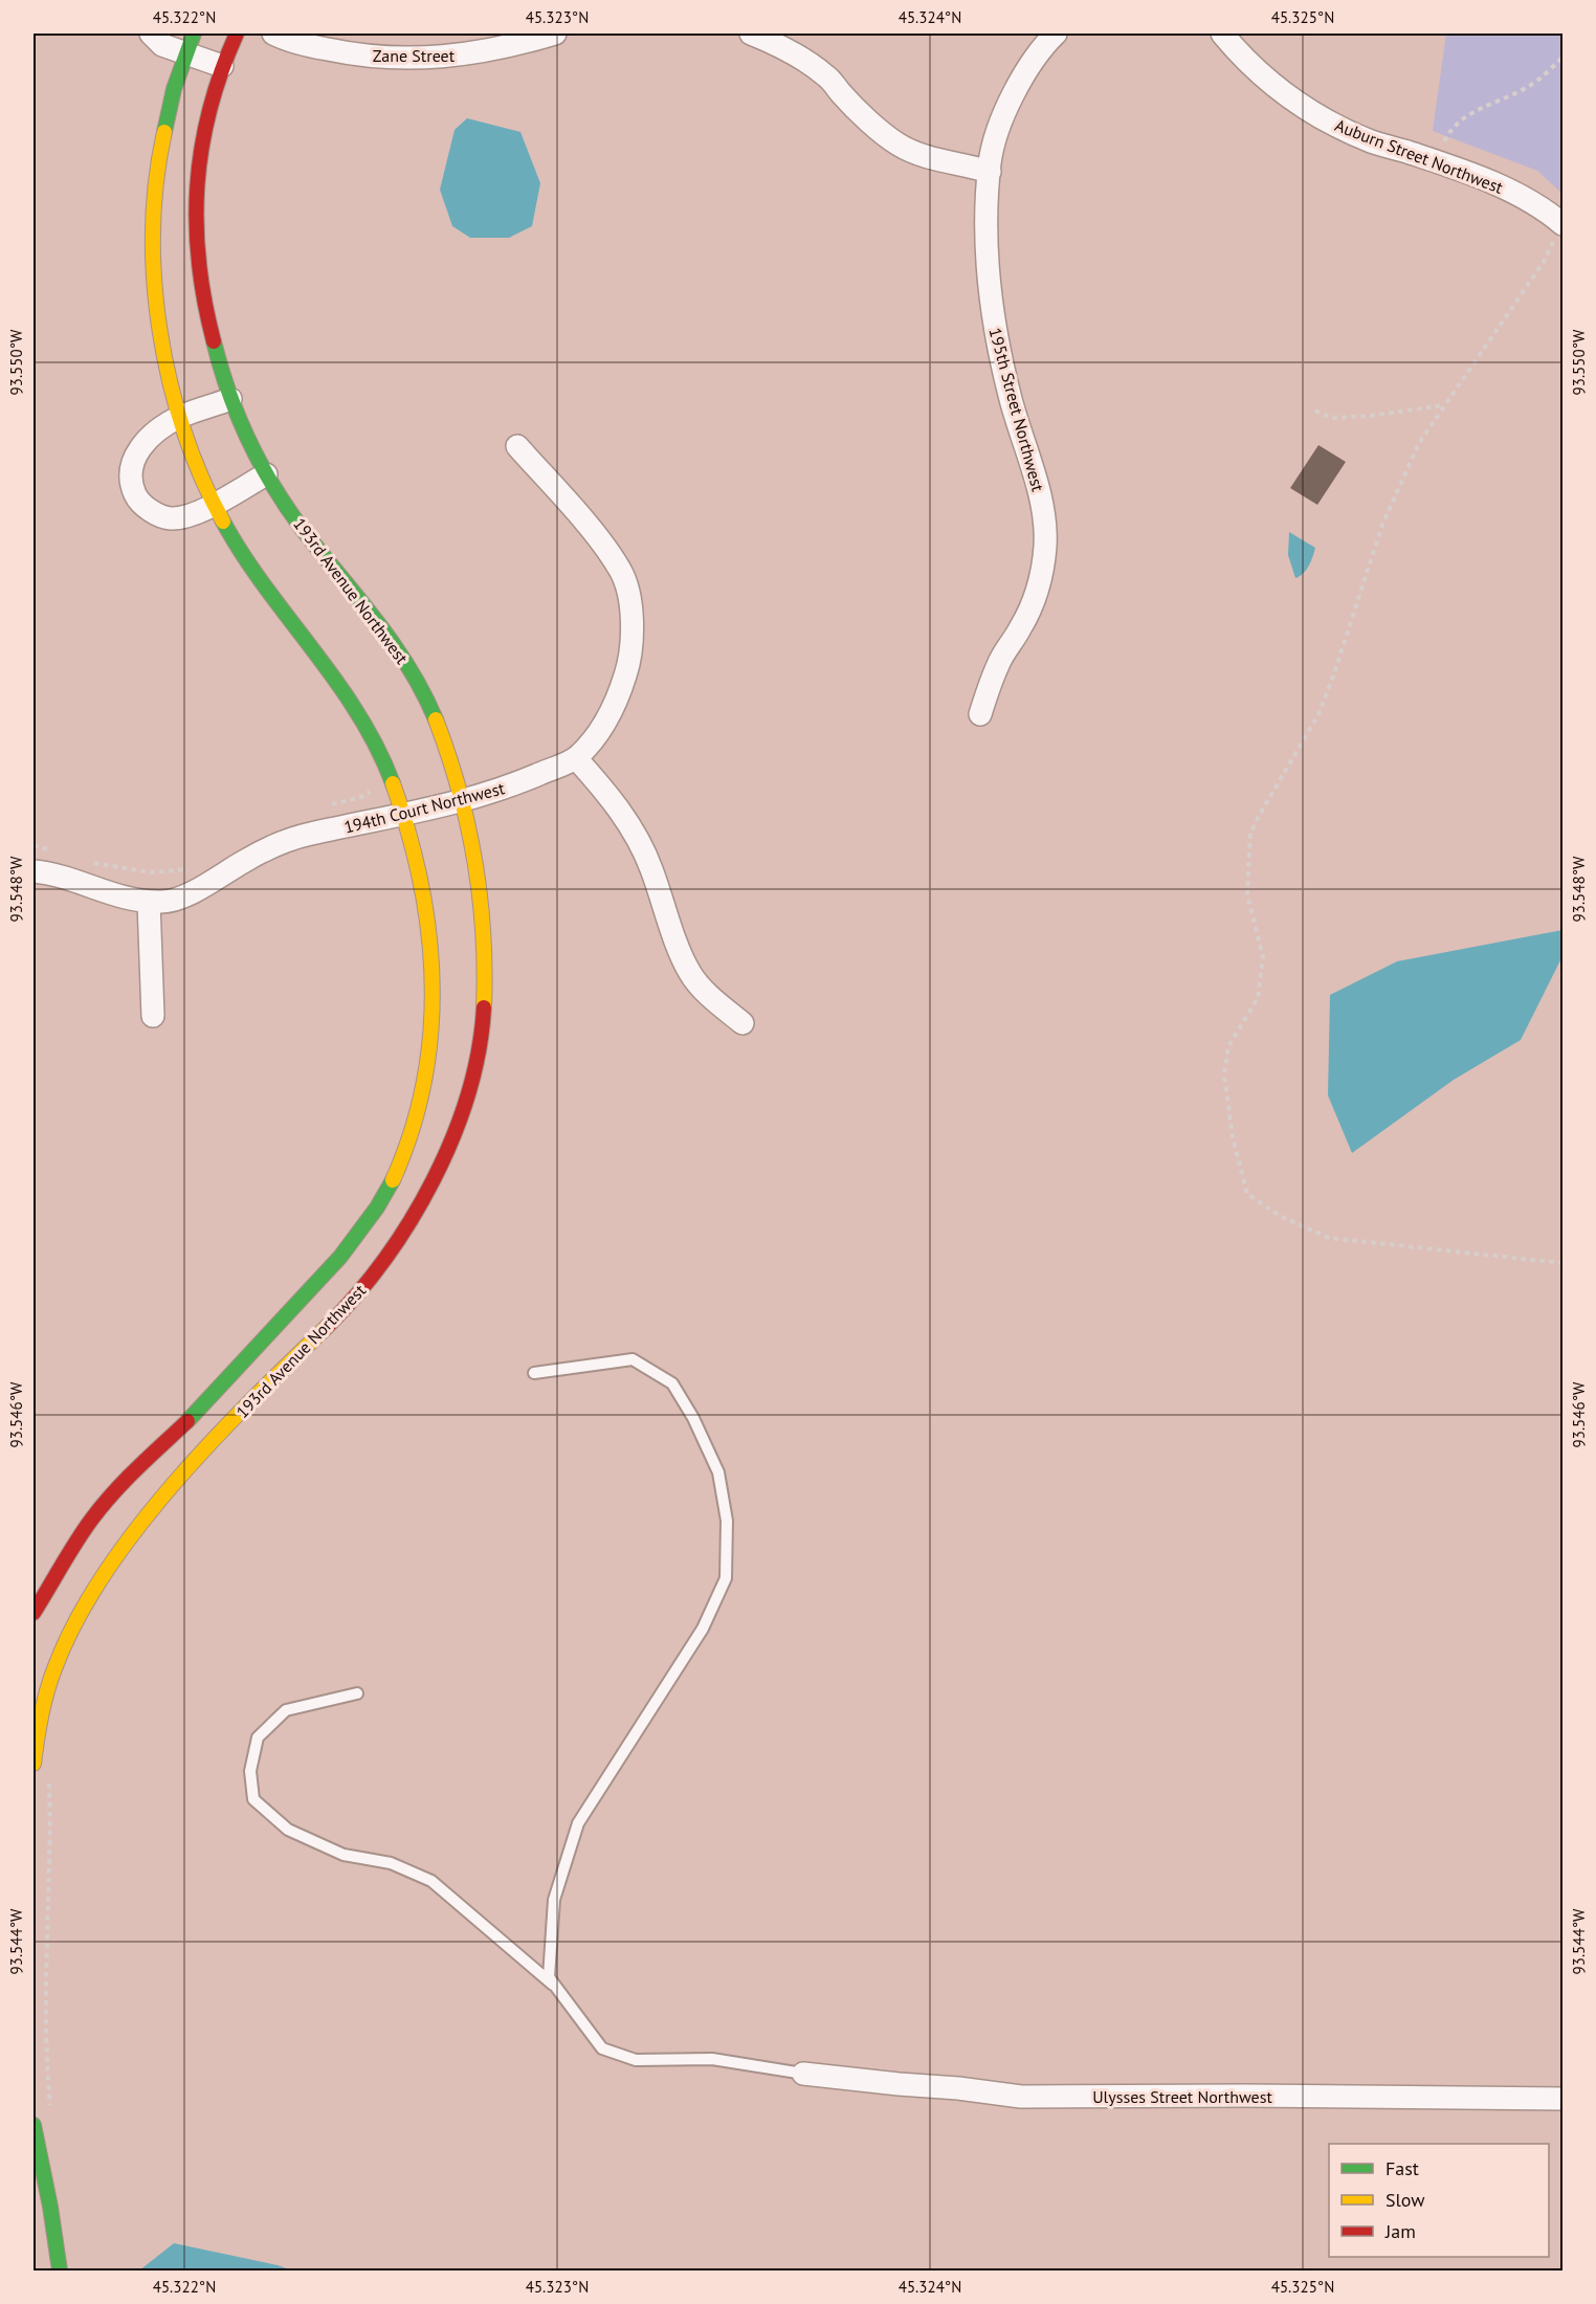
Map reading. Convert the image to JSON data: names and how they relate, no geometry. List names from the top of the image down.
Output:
{
  "streets": {
    "street": [
      "Zane Street",
      "Auburn Street Northwest",
      "195th Street Northwest",
      "193rd Avenue Northwest",
      "194th Court Northwest",
      "Ulysses Street Northwest"
    ]
  },
  "crossings": [
    ["193rd Avenue Northwest", "194th Court Northwest"]
  ],
  "legend": ["Fast", "Slow", "Jam"],
  "coordinates": [
    "45.322°N",
    "45.323°N",
    "45.324°N",
    "45.325°N",
    "93.550°W",
    "93.548°W",
    "93.546°W",
    "93.544°W"
  ]
}
